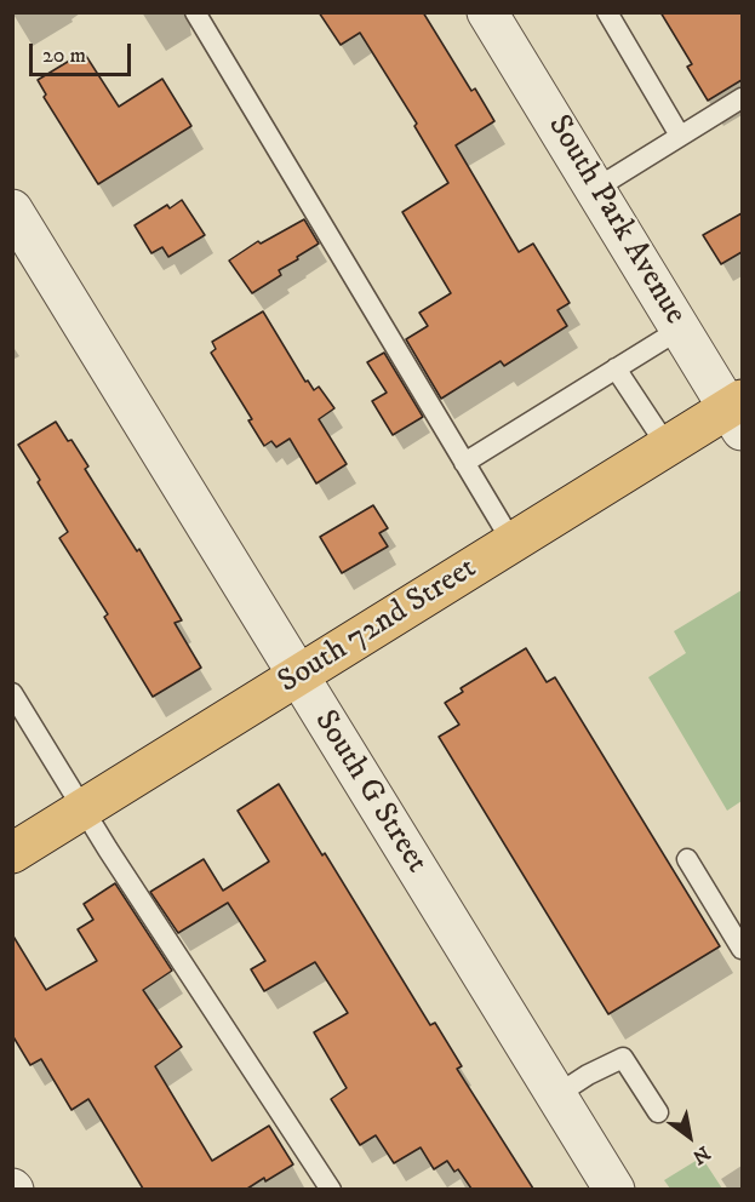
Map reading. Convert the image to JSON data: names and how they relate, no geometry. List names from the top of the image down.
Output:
{
  "streets": {
    "main road": ["South 72nd Street"],
    "street": ["South Park Avenue", "South G Street"]
  },
  "crossings": [
    ["South Park Avenue", "South 72nd Street"],
    ["South 72nd Street", "South G Street"]
  ],
  "scale_bar": "20 m",
  "north": "bottom right"
}
